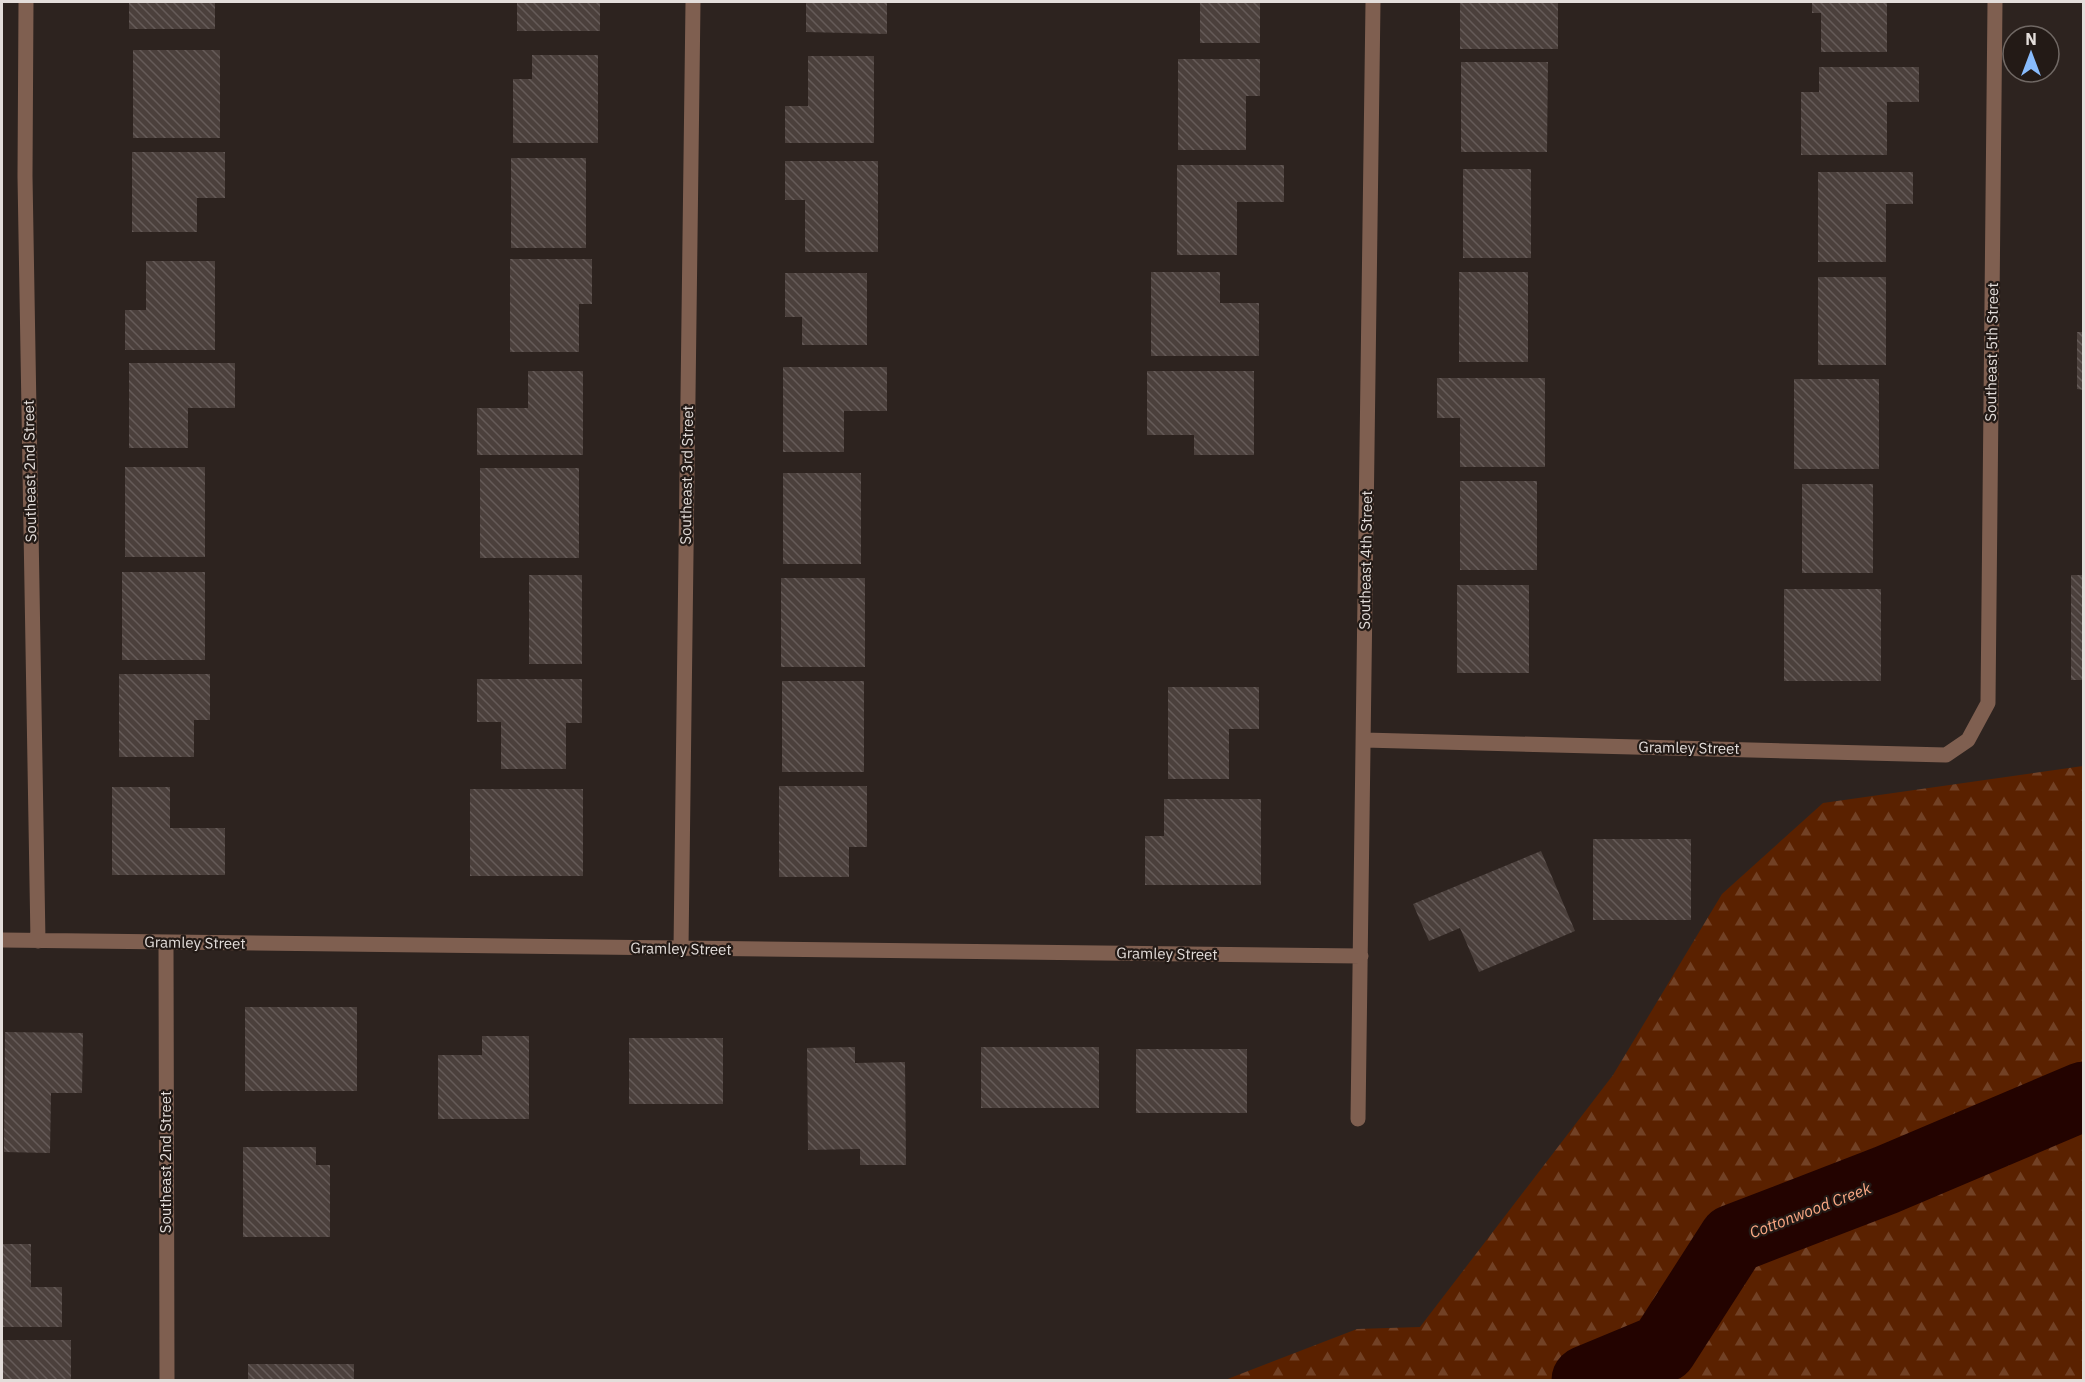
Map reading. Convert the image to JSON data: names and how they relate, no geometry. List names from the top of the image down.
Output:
{
  "streets": {
    "street": [
      "Southeast 5th Street",
      "Southeast 2nd Street",
      "Southeast 3rd Street",
      "Southeast 4th Street",
      "Gramley Street"
    ]
  },
  "crossings": [
    ["Southeast 5th Street", "Gramley Street"],
    ["Southeast 2nd Street", "Gramley Street"],
    ["Southeast 3rd Street", "Gramley Street"],
    ["Southeast 4th Street", "Gramley Street"]
  ],
  "water": ["Cottonwood Creek"],
  "north": "top"
}
